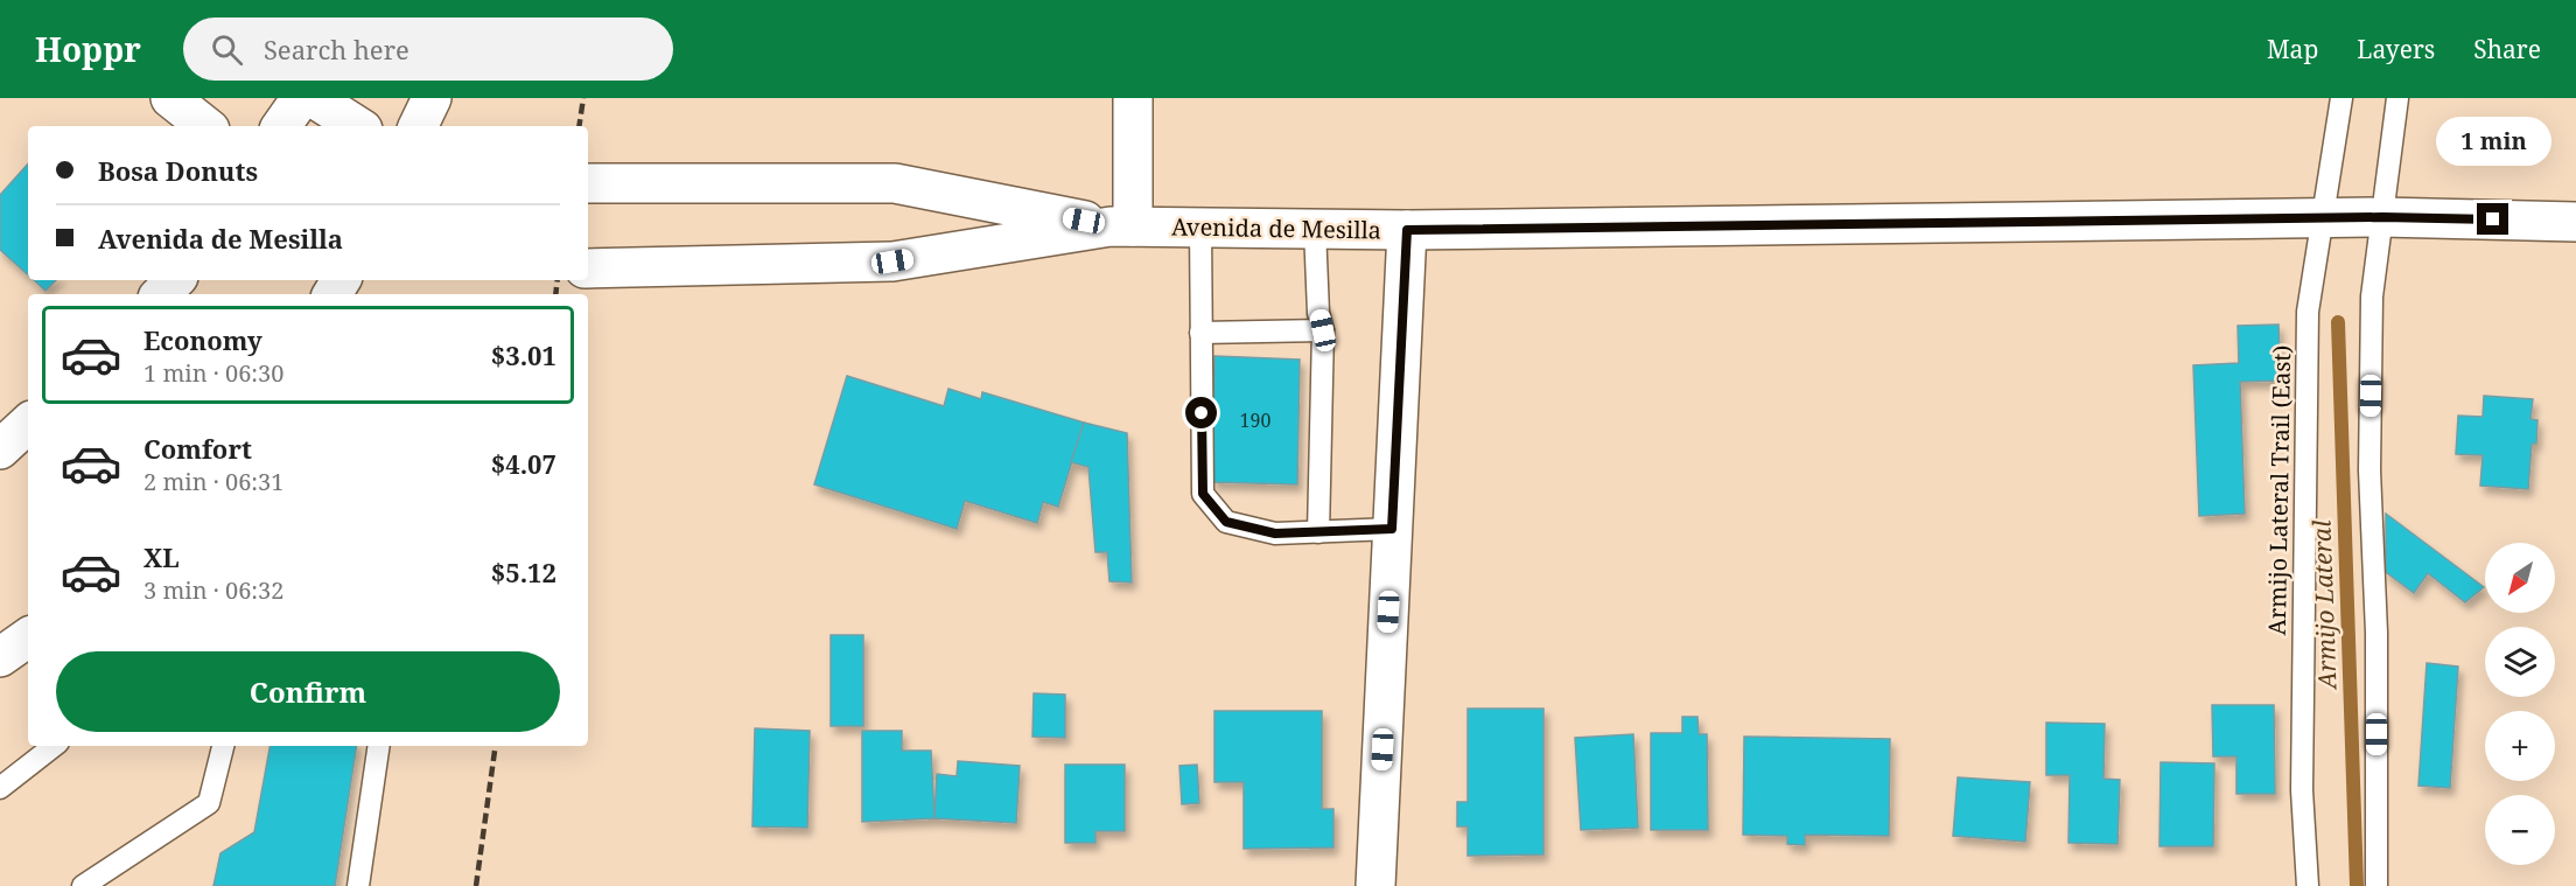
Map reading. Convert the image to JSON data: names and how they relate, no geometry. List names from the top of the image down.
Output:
{
  "streets": {
    "main road": ["Avenida de Mesilla"],
    "lane": ["Armijo Lateral Trail (East)"]
  },
  "crossings": [
    ["Avenida de Mesilla", "Armijo Lateral Trail (East)"]
  ],
  "water": ["Armijo Lateral"],
  "house_numbers": ["190"],
  "north": "bottom left",
  "page": {
    "header": "Hoppr",
    "search": "Search here",
    "nav": ["Map", "Layers", "Share"],
    "bubble": "1 min",
    "banner": ["Bosa Donuts", "Avenida de Mesilla"],
    "list": [
      {
        "name": "Economy",
        "note": "1 min · 06:30",
        "value": "$3.01"
      },
      {
        "name": "Comfort",
        "note": "2 min · 06:31",
        "value": "$4.07"
      },
      {
        "name": "XL",
        "note": "3 min · 06:32",
        "value": "$5.12"
      }
    ],
    "map_buttons": ["+", "−"],
    "buttons": "Confirm"
  }
}
